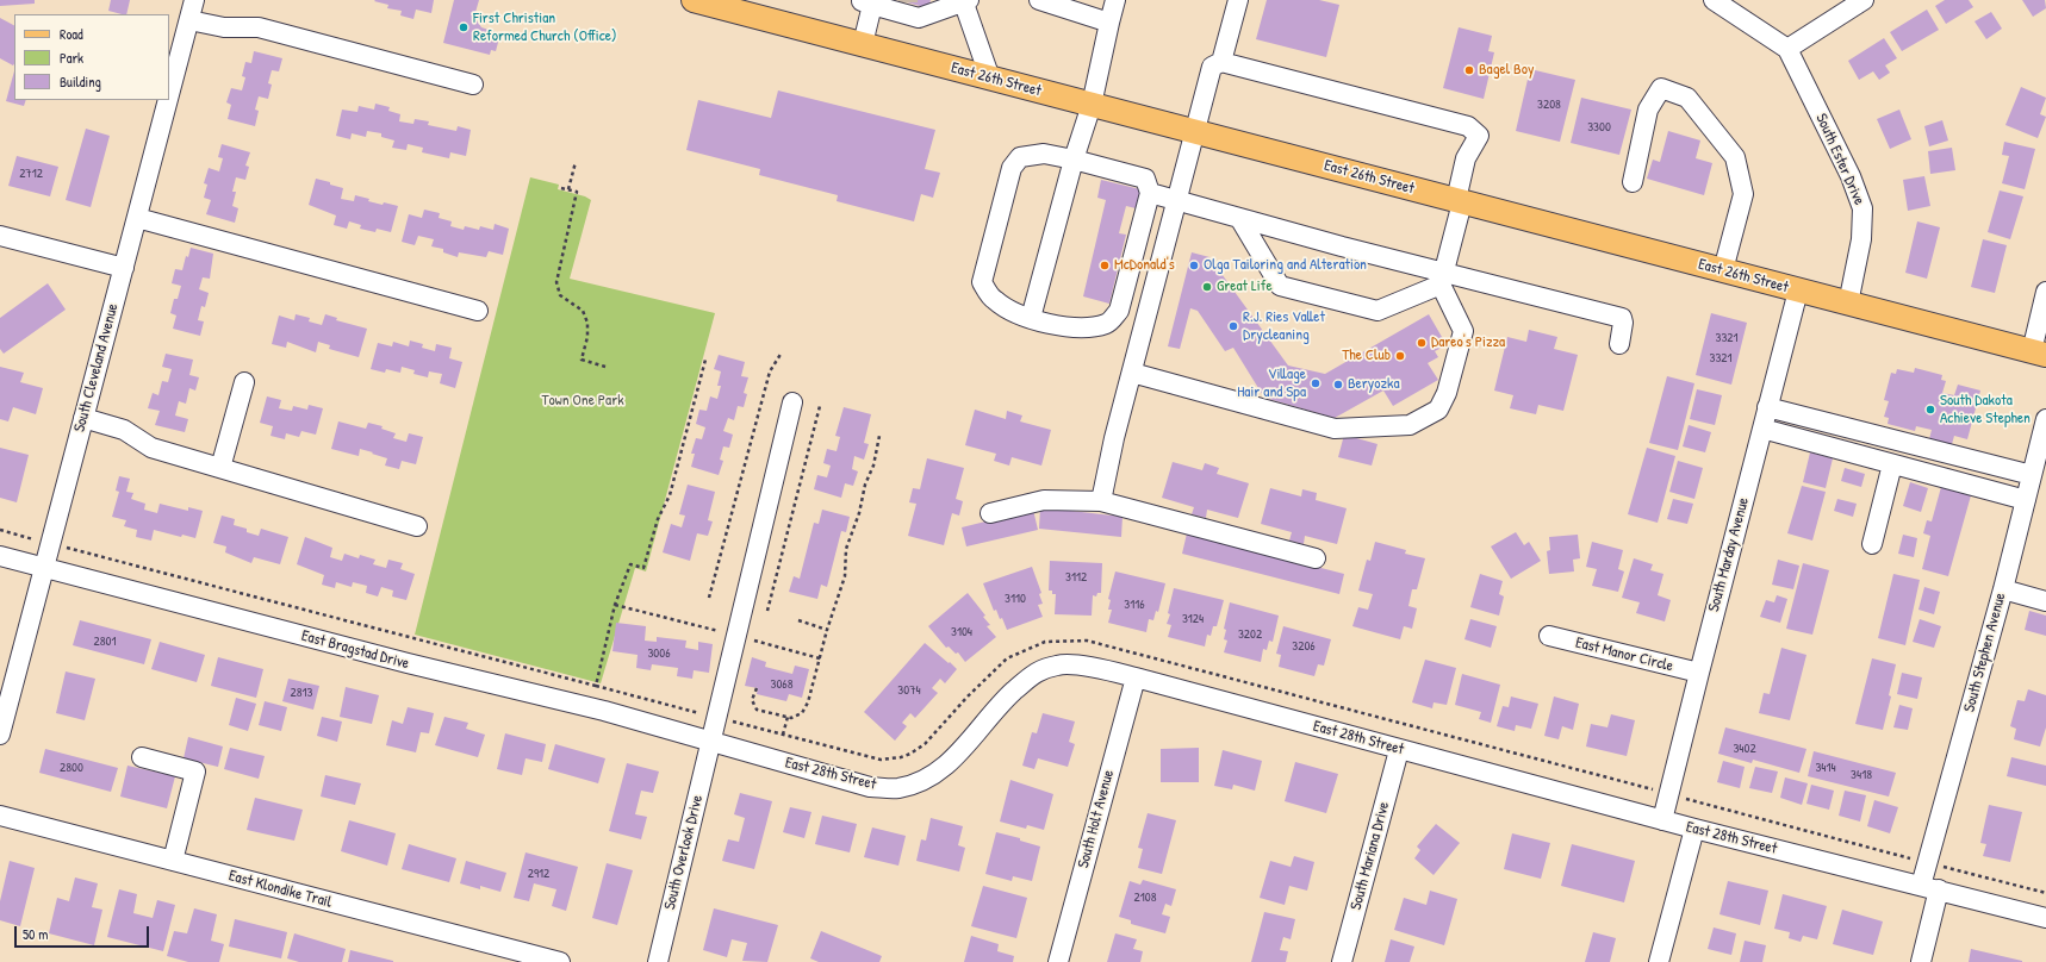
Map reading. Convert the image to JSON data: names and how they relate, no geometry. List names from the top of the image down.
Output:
{
  "streets": {
    "main road": ["East 26th Street"],
    "street": [
      "South Ester Drive",
      "South Cleveland Avenue",
      "South Marday Avenue",
      "East Bragstad Drive",
      "South Stephen Avenue",
      "East Manor Circle",
      "East 28th Street",
      "South Holt Avenue",
      "South Overlook Drive",
      "South Mariana Drive",
      "East Klondike Trail"
    ]
  },
  "crossings": [
    ["East 26th Street", "South Ester Drive"],
    ["East 26th Street", "South Marday Avenue"],
    ["South Cleveland Avenue", "East Bragstad Drive"],
    ["South Marday Avenue", "East Manor Circle"],
    ["South Marday Avenue", "East 28th Street"],
    ["East Bragstad Drive", "East 28th Street"],
    ["East Bragstad Drive", "South Overlook Drive"],
    ["South Stephen Avenue", "East 28th Street"],
    ["East 28th Street", "South Holt Avenue"],
    ["East 28th Street", "South Overlook Drive"],
    ["East 28th Street", "South Mariana Drive"]
  ],
  "parks": ["Town One Park"],
  "places": [
    "First Christian Reformed Church (Office)",
    "Bagel Boy",
    "McDonald's",
    "Olga Tailoring and Alteration",
    "Great Life",
    "R.J. Ries Vallet Drycleaning",
    "Dareo's Pizza",
    "The Club",
    "Village Hair and Spa",
    "Beryozka",
    "South Dakota Achieve Stephen"
  ],
  "house_numbers": [
    "3208",
    "3300",
    "2712",
    "3321",
    "3321",
    "3112",
    "3110",
    "3116",
    "3124",
    "3104",
    "3202",
    "2801",
    "3206",
    "3006",
    "3068",
    "3074",
    "2813",
    "3402",
    "2800",
    "3414",
    "3418",
    "2912",
    "2108"
  ],
  "legend": ["Road", "Park", "Building"],
  "scale_bar": "50 m"
}
